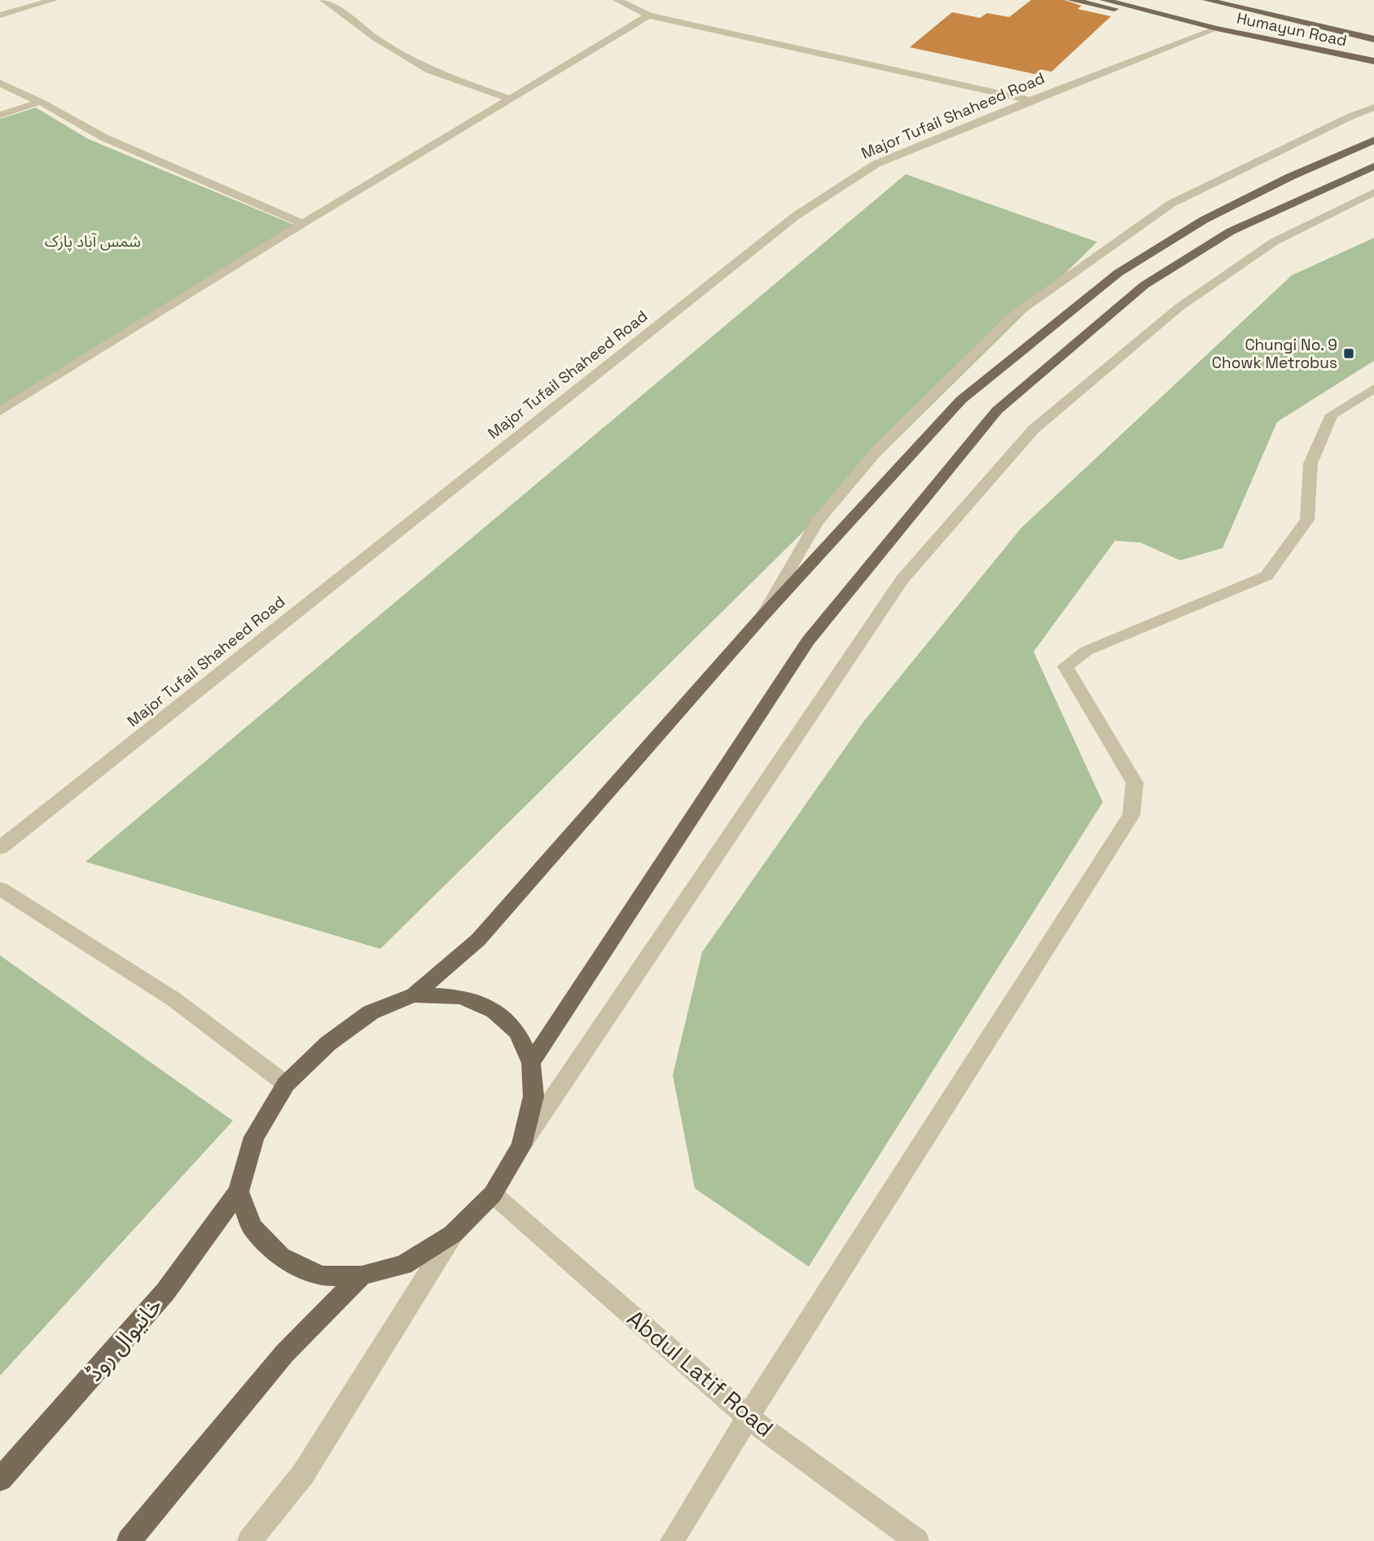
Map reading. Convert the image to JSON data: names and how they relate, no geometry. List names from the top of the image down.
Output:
{
  "streets": {
    "main road": ["Humayun Road", "خانیوال روڈ"],
    "street": ["Major Tufail Shaheed Road", "Abdul Latif Road"]
  },
  "crossings": [
    ["Humayun Road", "Major Tufail Shaheed Road"]
  ],
  "parks": ["شمس آباد پارک"],
  "places": {
    "transit": ["Chungi No. 9 Chowk Metrobus"]
  }
}
